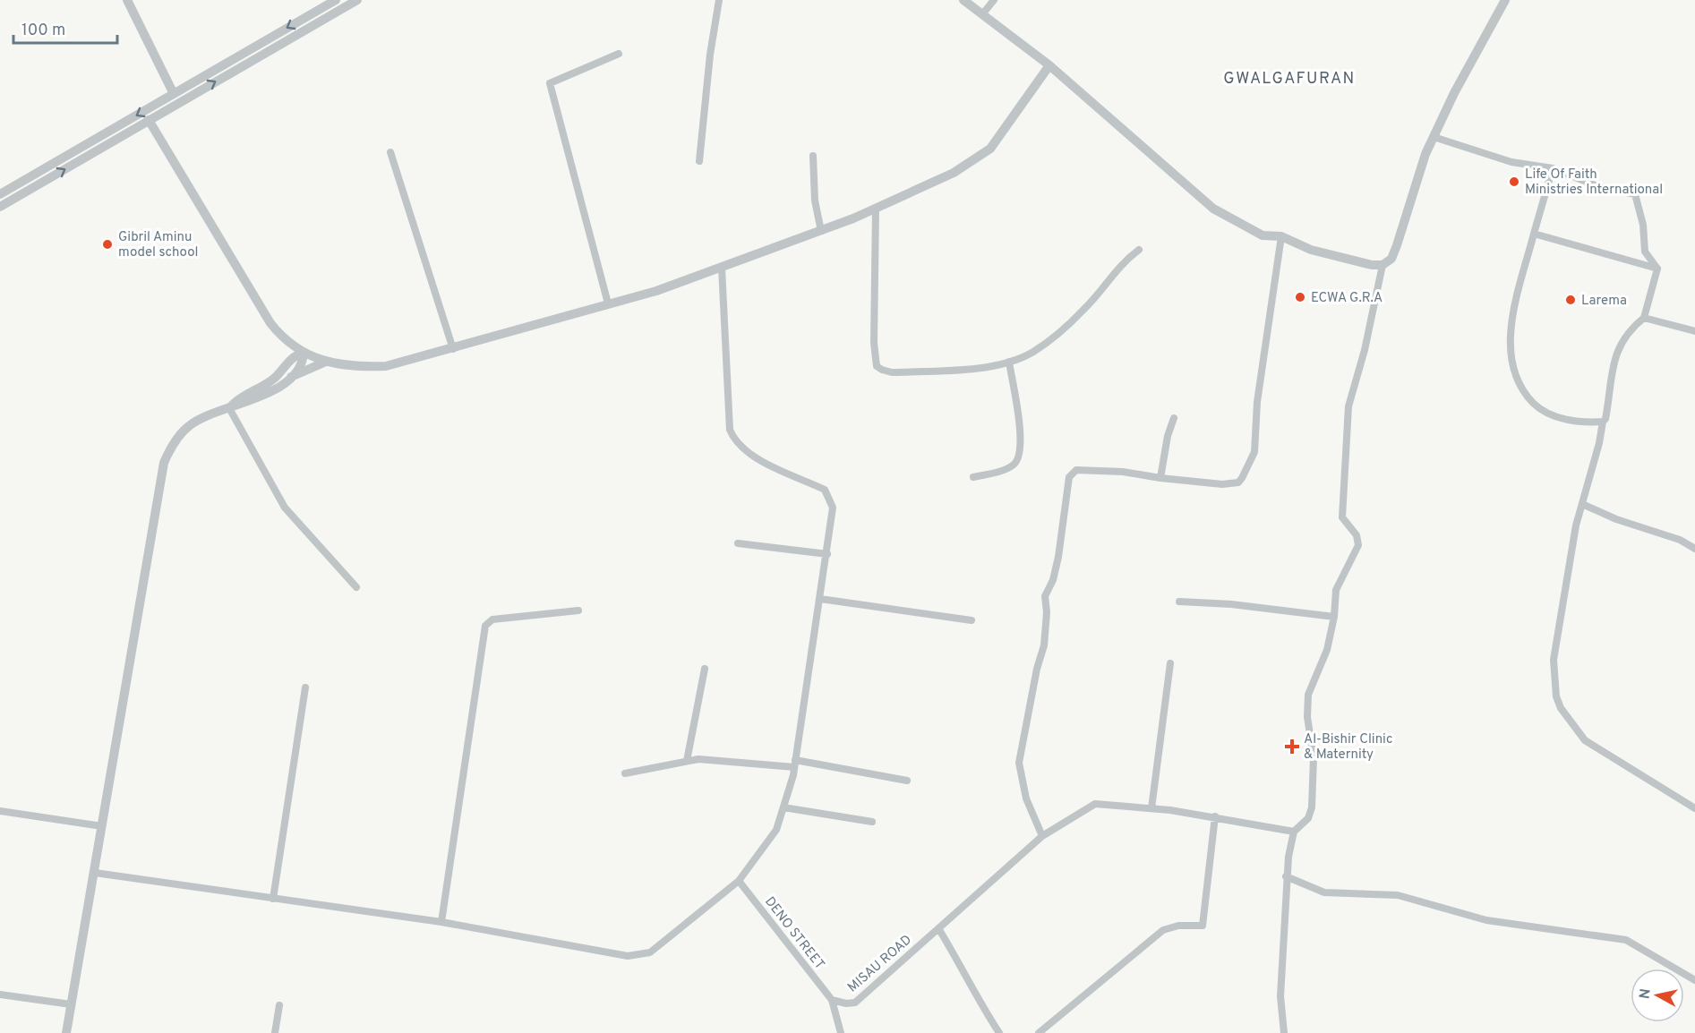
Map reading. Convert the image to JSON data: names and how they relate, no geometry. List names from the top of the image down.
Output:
{
  "streets": {
    "street": ["DENO STREET", "MISAU ROAD"]
  },
  "crossings": [
    ["DENO STREET", "MISAU ROAD"]
  ],
  "districts": ["GWALGAFURAN"],
  "places": {
    "other": [
      "Life Of Faith Ministries International",
      "Gibril Aminu model school",
      "ECWA G.R.A",
      "Larema"
    ],
    "health": ["Al-Bishir Clinic & Maternity"]
  },
  "scale_bar": "100 m",
  "north": "left"
}
